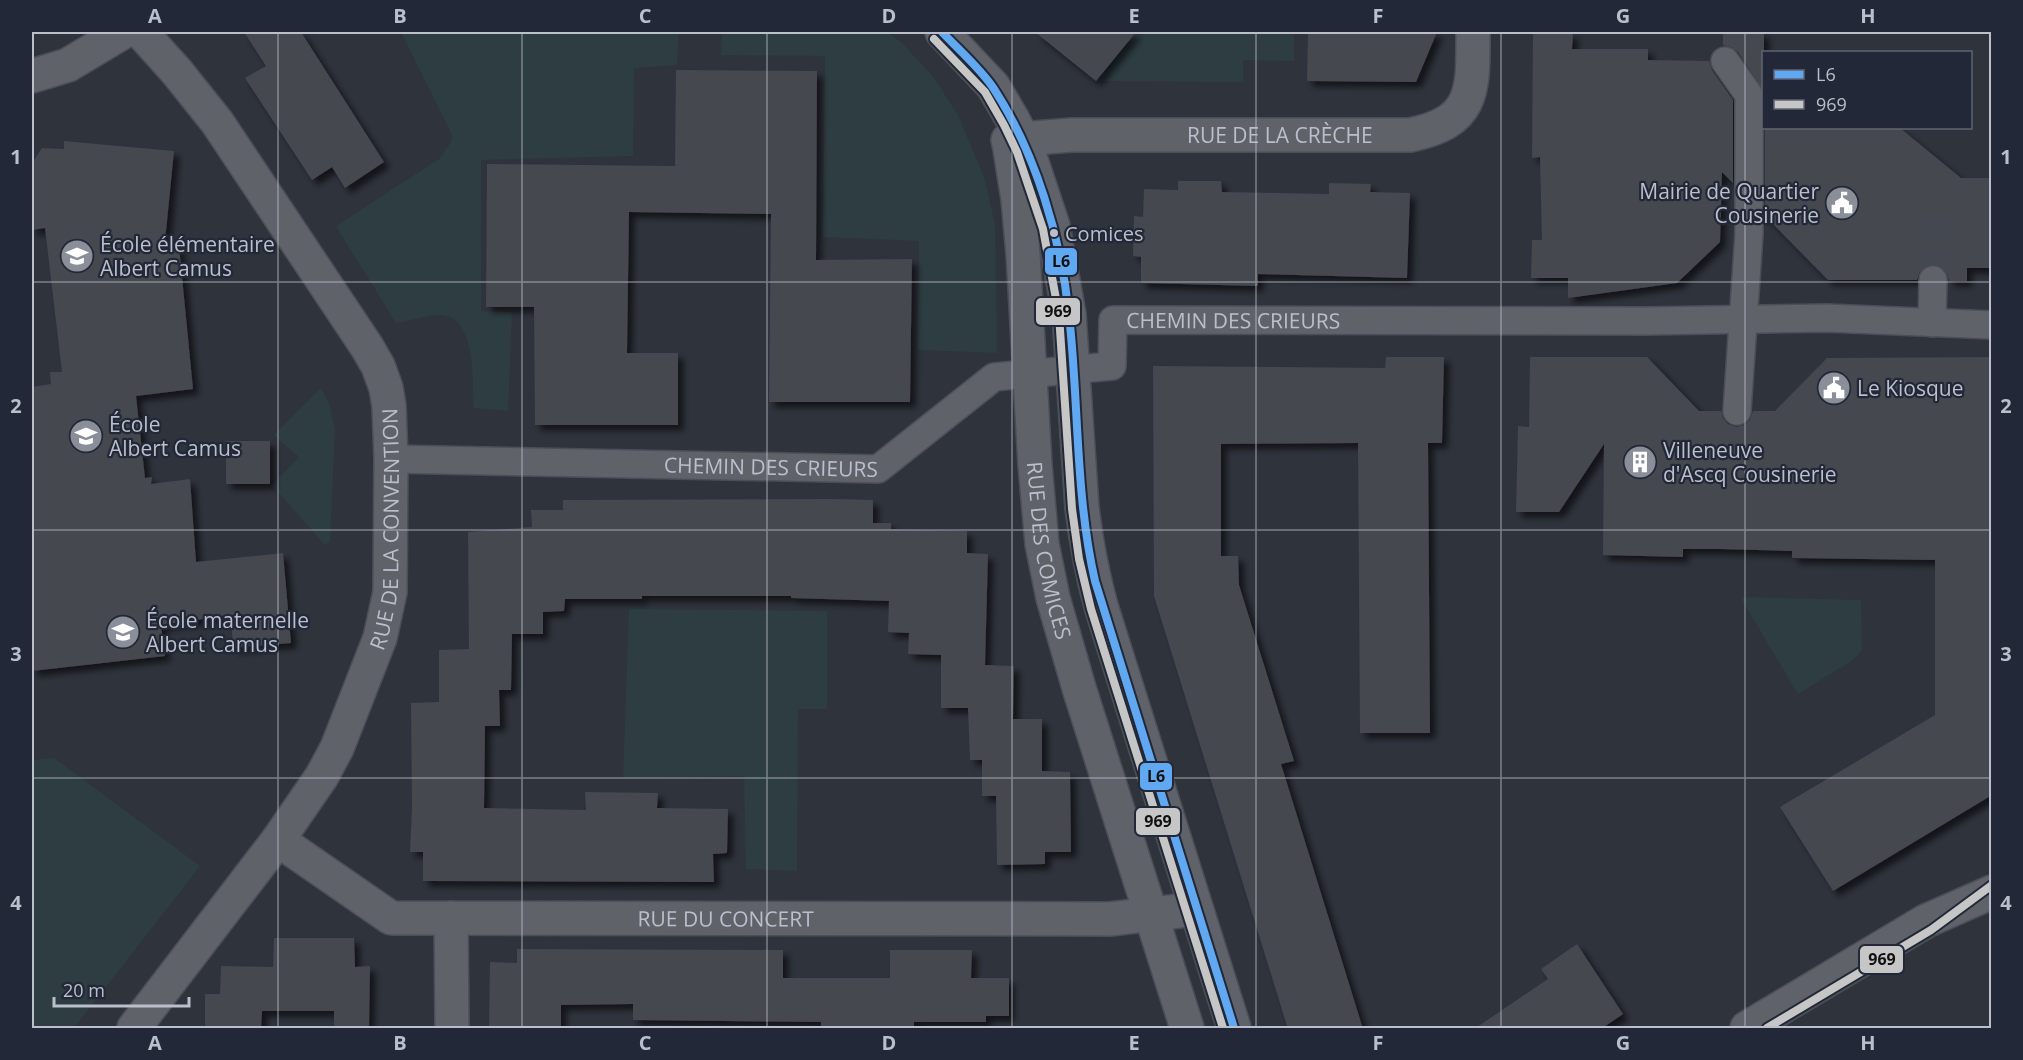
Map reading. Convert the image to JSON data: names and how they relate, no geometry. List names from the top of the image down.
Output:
{
  "streets": {
    "street": [
      "RUE DE LA CRÈCHE",
      "CHEMIN DES CRIEURS",
      "RUE DE LA CONVENTION",
      "RUE DES COMICES",
      "RUE DU CONCERT"
    ]
  },
  "crossings": [
    ["RUE DE LA CRÈCHE", "RUE DES COMICES"],
    ["CHEMIN DES CRIEURS", "RUE DE LA CONVENTION"],
    ["CHEMIN DES CRIEURS", "RUE DES COMICES"],
    ["RUE DE LA CONVENTION", "RUE DU CONCERT"],
    ["RUE DES COMICES", "RUE DU CONCERT"]
  ],
  "places": {
    "public building": ["Mairie de Quartier Cousinerie", "Le Kiosque"],
    "other": ["Comices"],
    "school or university": ["École élémentaire Albert Camus", "École Albert Camus", "École maternelle Albert Camus"],
    "building": ["Villeneuve d'Ascq Cousinerie"]
  },
  "lines": ["transit line L6", "transit line 969"],
  "legend": ["L6", "969"],
  "scale_bar": "20 m",
  "grid": {
    "columns": [
      "A",
      "B",
      "C",
      "D",
      "E",
      "F",
      "G",
      "H"
    ],
    "rows": [
      "1",
      "2",
      "3",
      "4"
    ]
  }
}
